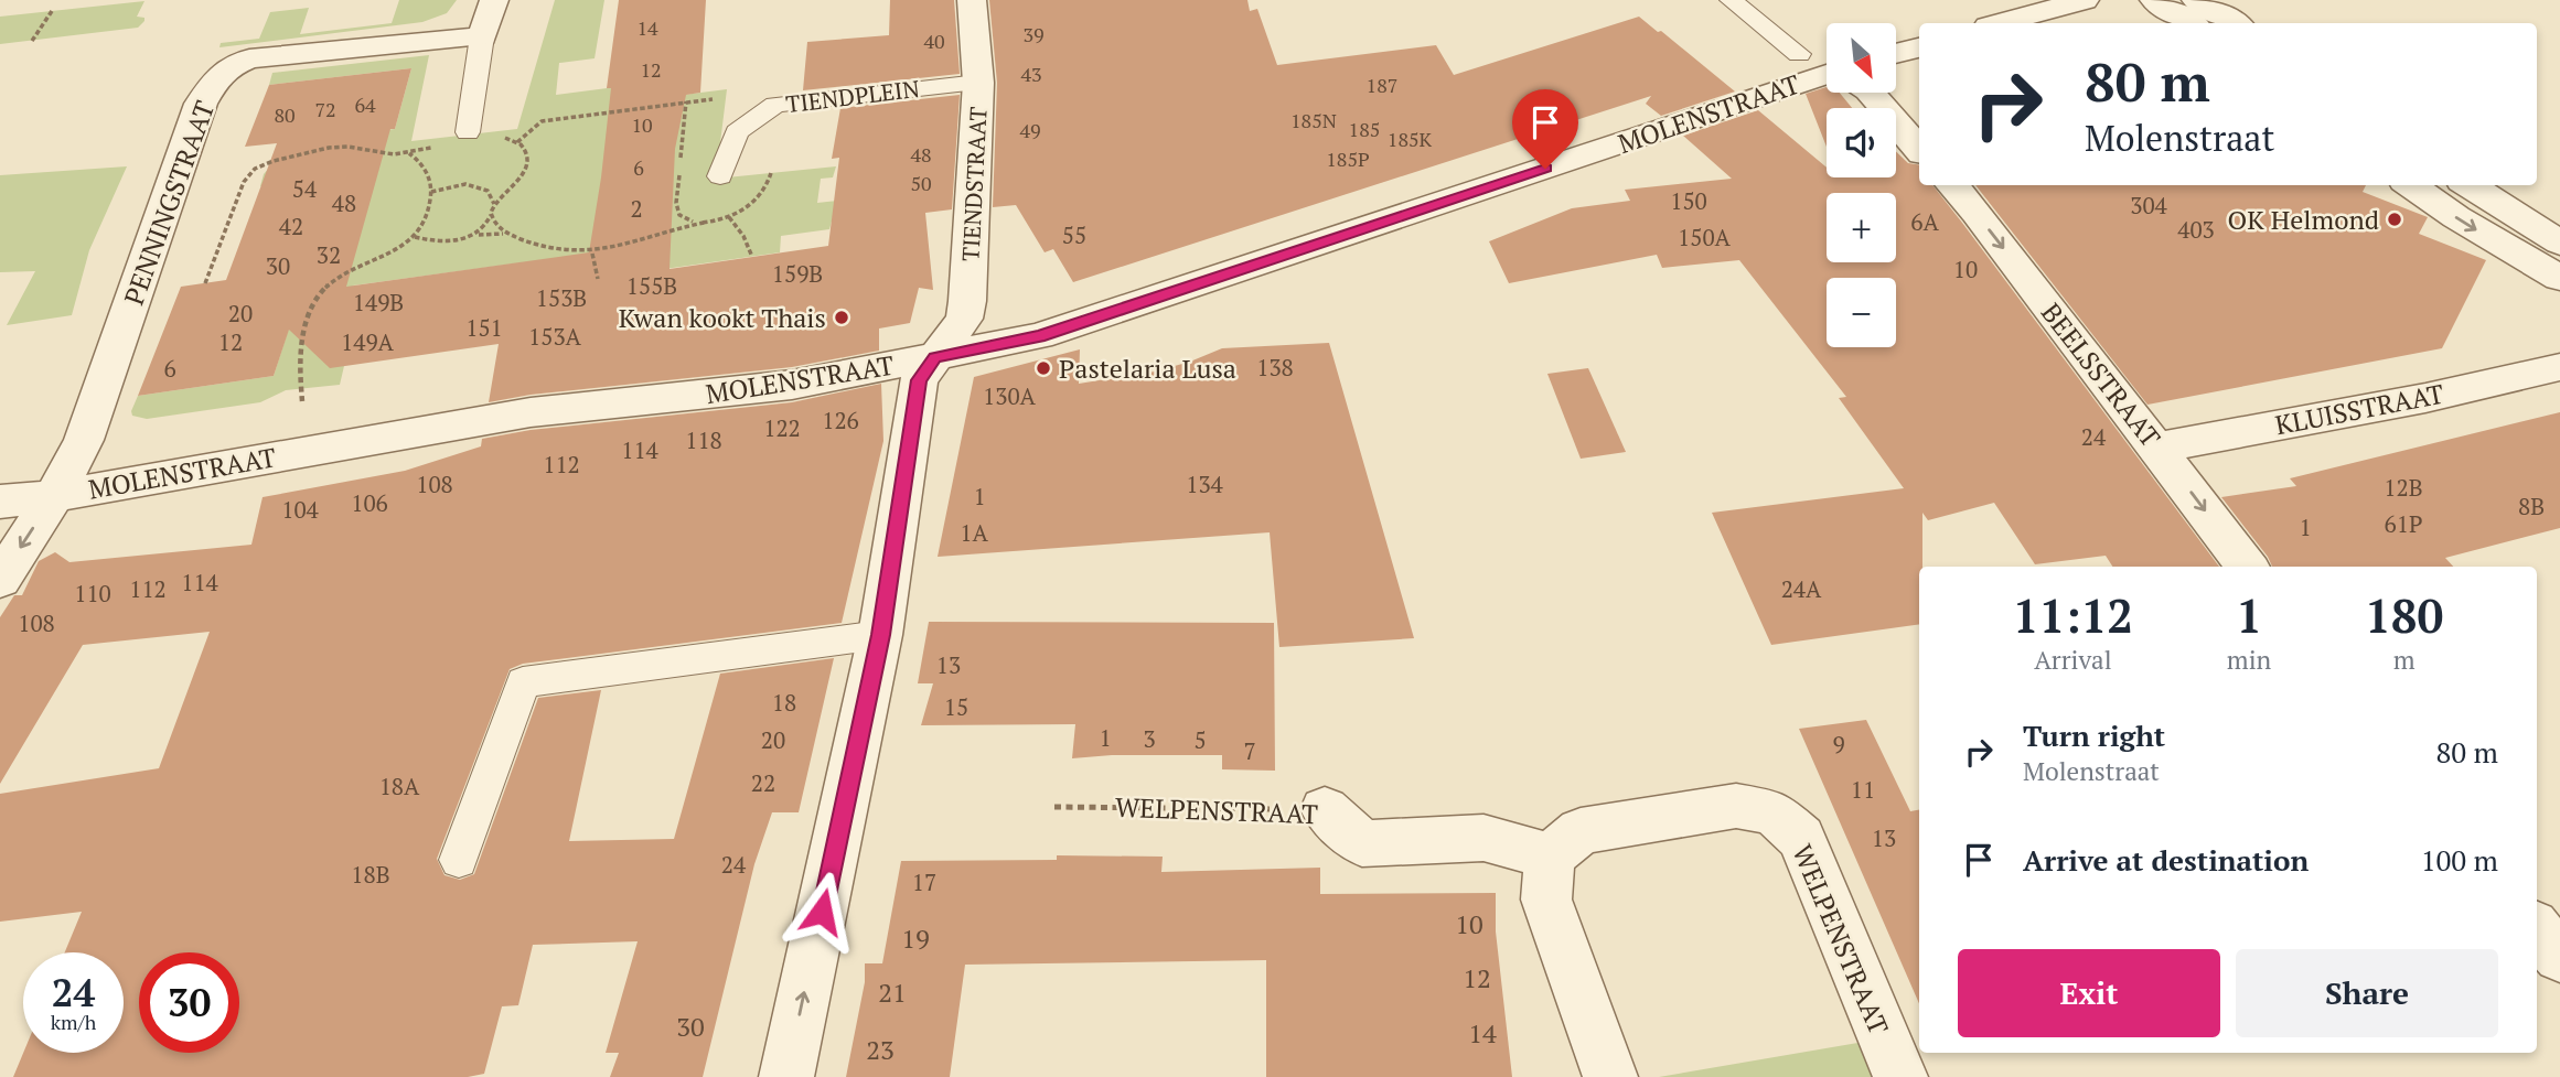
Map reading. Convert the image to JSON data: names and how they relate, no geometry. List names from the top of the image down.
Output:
{
  "streets": {
    "street": [
      "MOLENSTRAAT",
      "TIENDSTRAAT",
      "PENNINGSTRAAT",
      "BEELSSTRAAT",
      "KLUISSTRAAT",
      "WELPENSTRAAT"
    ],
    "lane": ["TIENDPLEIN"]
  },
  "crossings": [
    ["TIENDPLEIN", "TIENDSTRAAT"],
    ["MOLENSTRAAT", "TIENDSTRAAT"],
    ["MOLENSTRAAT", "PENNINGSTRAAT"],
    ["BEELSSTRAAT", "KLUISSTRAAT"]
  ],
  "one_way": ["TIENDSTRAAT"],
  "places": ["OK Helmond", "Kwan kookt Thais", "Pastelaria Lusa"],
  "house_numbers": [
    "14",
    "39",
    "40",
    "12",
    "43",
    "187",
    "64",
    "72",
    "80",
    "185N",
    "10",
    "185",
    "49",
    "185K",
    "48",
    "185P",
    "6",
    "50",
    "54",
    "150",
    "48",
    "304",
    "2",
    "6A",
    "42",
    "403",
    "55",
    "150A",
    "32",
    "30",
    "10",
    "159B",
    "155B",
    "153B",
    "149B",
    "20",
    "151",
    "153A",
    "12",
    "149A",
    "138",
    "6",
    "130A",
    "126",
    "122",
    "24",
    "118",
    "114",
    "112",
    "108",
    "134",
    "12B",
    "1",
    "106",
    "8B",
    "104",
    "61P",
    "1",
    "1A",
    "114",
    "112",
    "24A",
    "110",
    "108",
    "13",
    "18",
    "15",
    "1",
    "3",
    "20",
    "5",
    "9",
    "7",
    "22",
    "18A",
    "11",
    "13",
    "24",
    "18B",
    "17",
    "10",
    "19",
    "12",
    "21",
    "30",
    "14",
    "23"
  ],
  "north": "bottom right",
  "page": {
    "map_buttons": ["+", "−"],
    "turn": ["80 m", "Molenstraat"],
    "eta": [
      "11:12",
      "Arrival",
      "1",
      "min",
      "180",
      "m"
    ],
    "list": [
      {
        "name": "Turn right",
        "note": "Molenstraat",
        "value": "80 m"
      },
      {
        "name": "Arrive at destination",
        "value": "100 m"
      }
    ],
    "buttons": ["Exit", "Share"],
    "speed": "24 km/h",
    "limit": "30"
  }
}
